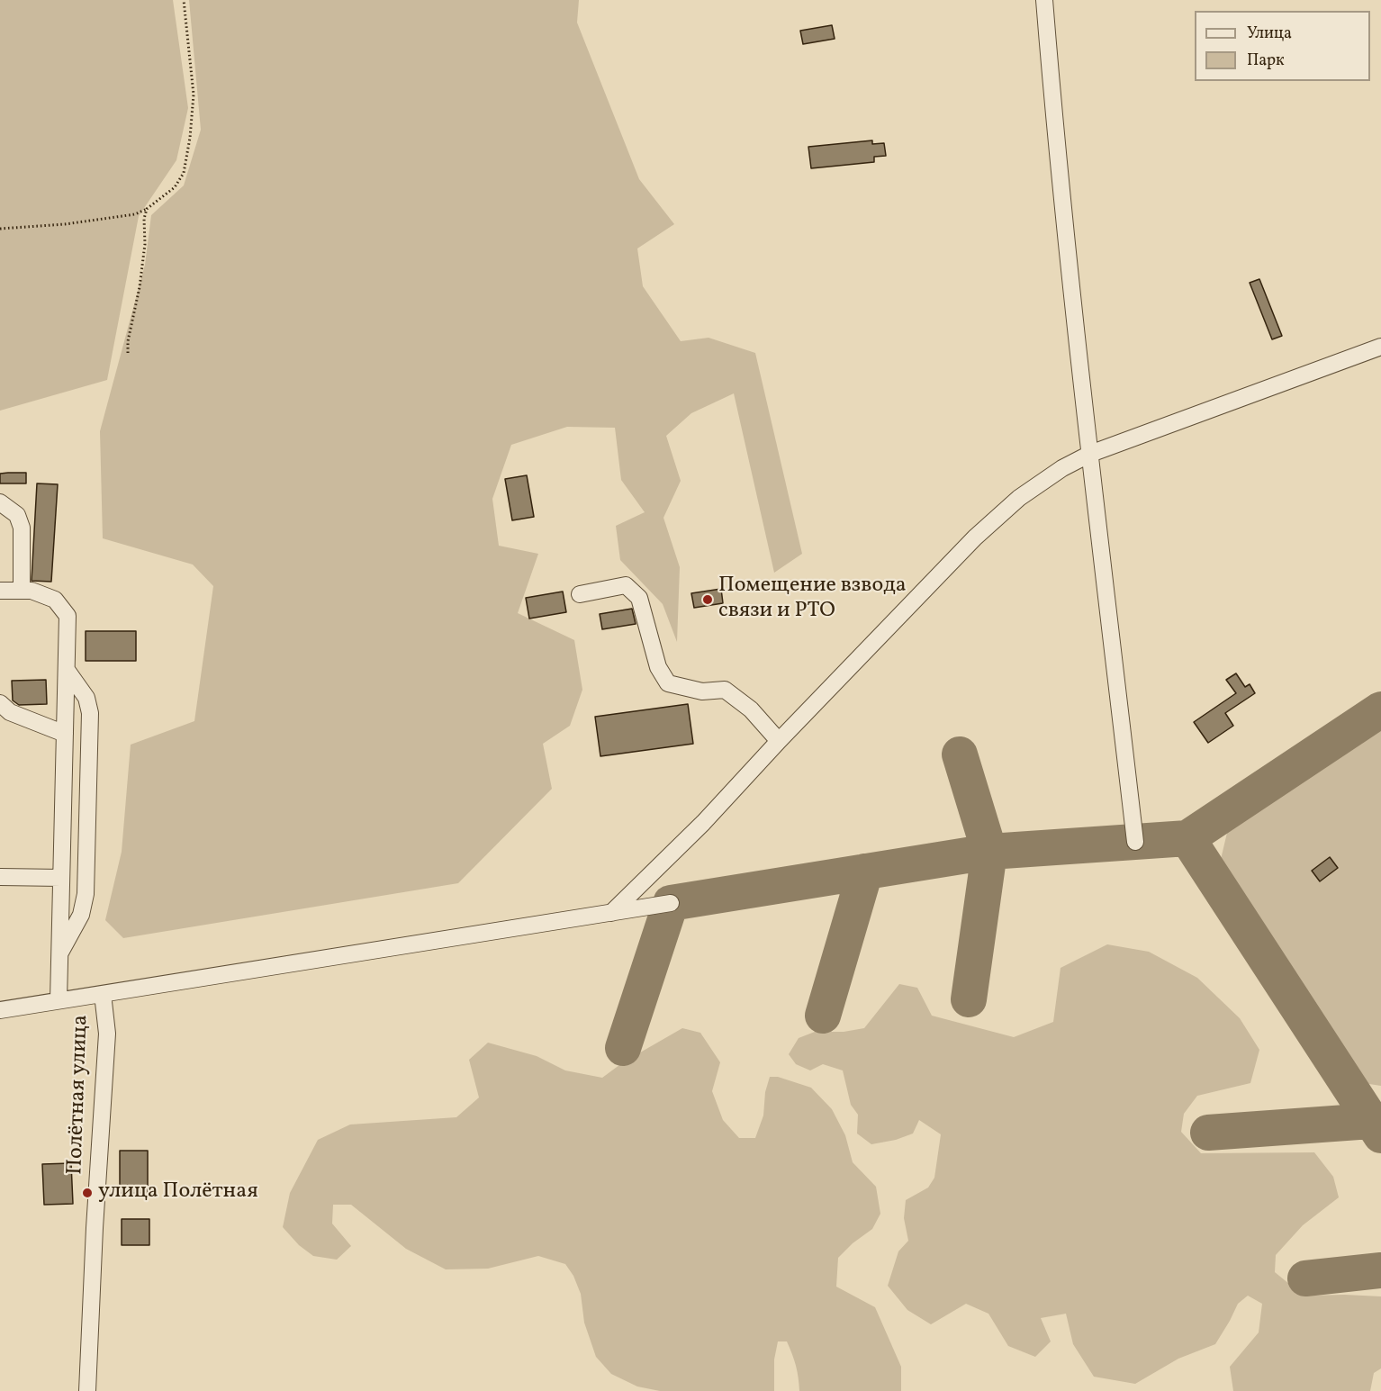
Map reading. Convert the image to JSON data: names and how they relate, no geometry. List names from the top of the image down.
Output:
{
  "streets": {
    "street": ["Полётная улица"]
  },
  "places": ["Помещение взвода связи и РТО", "улица Полётная"],
  "legend": ["Улица", "Парк"]
}
